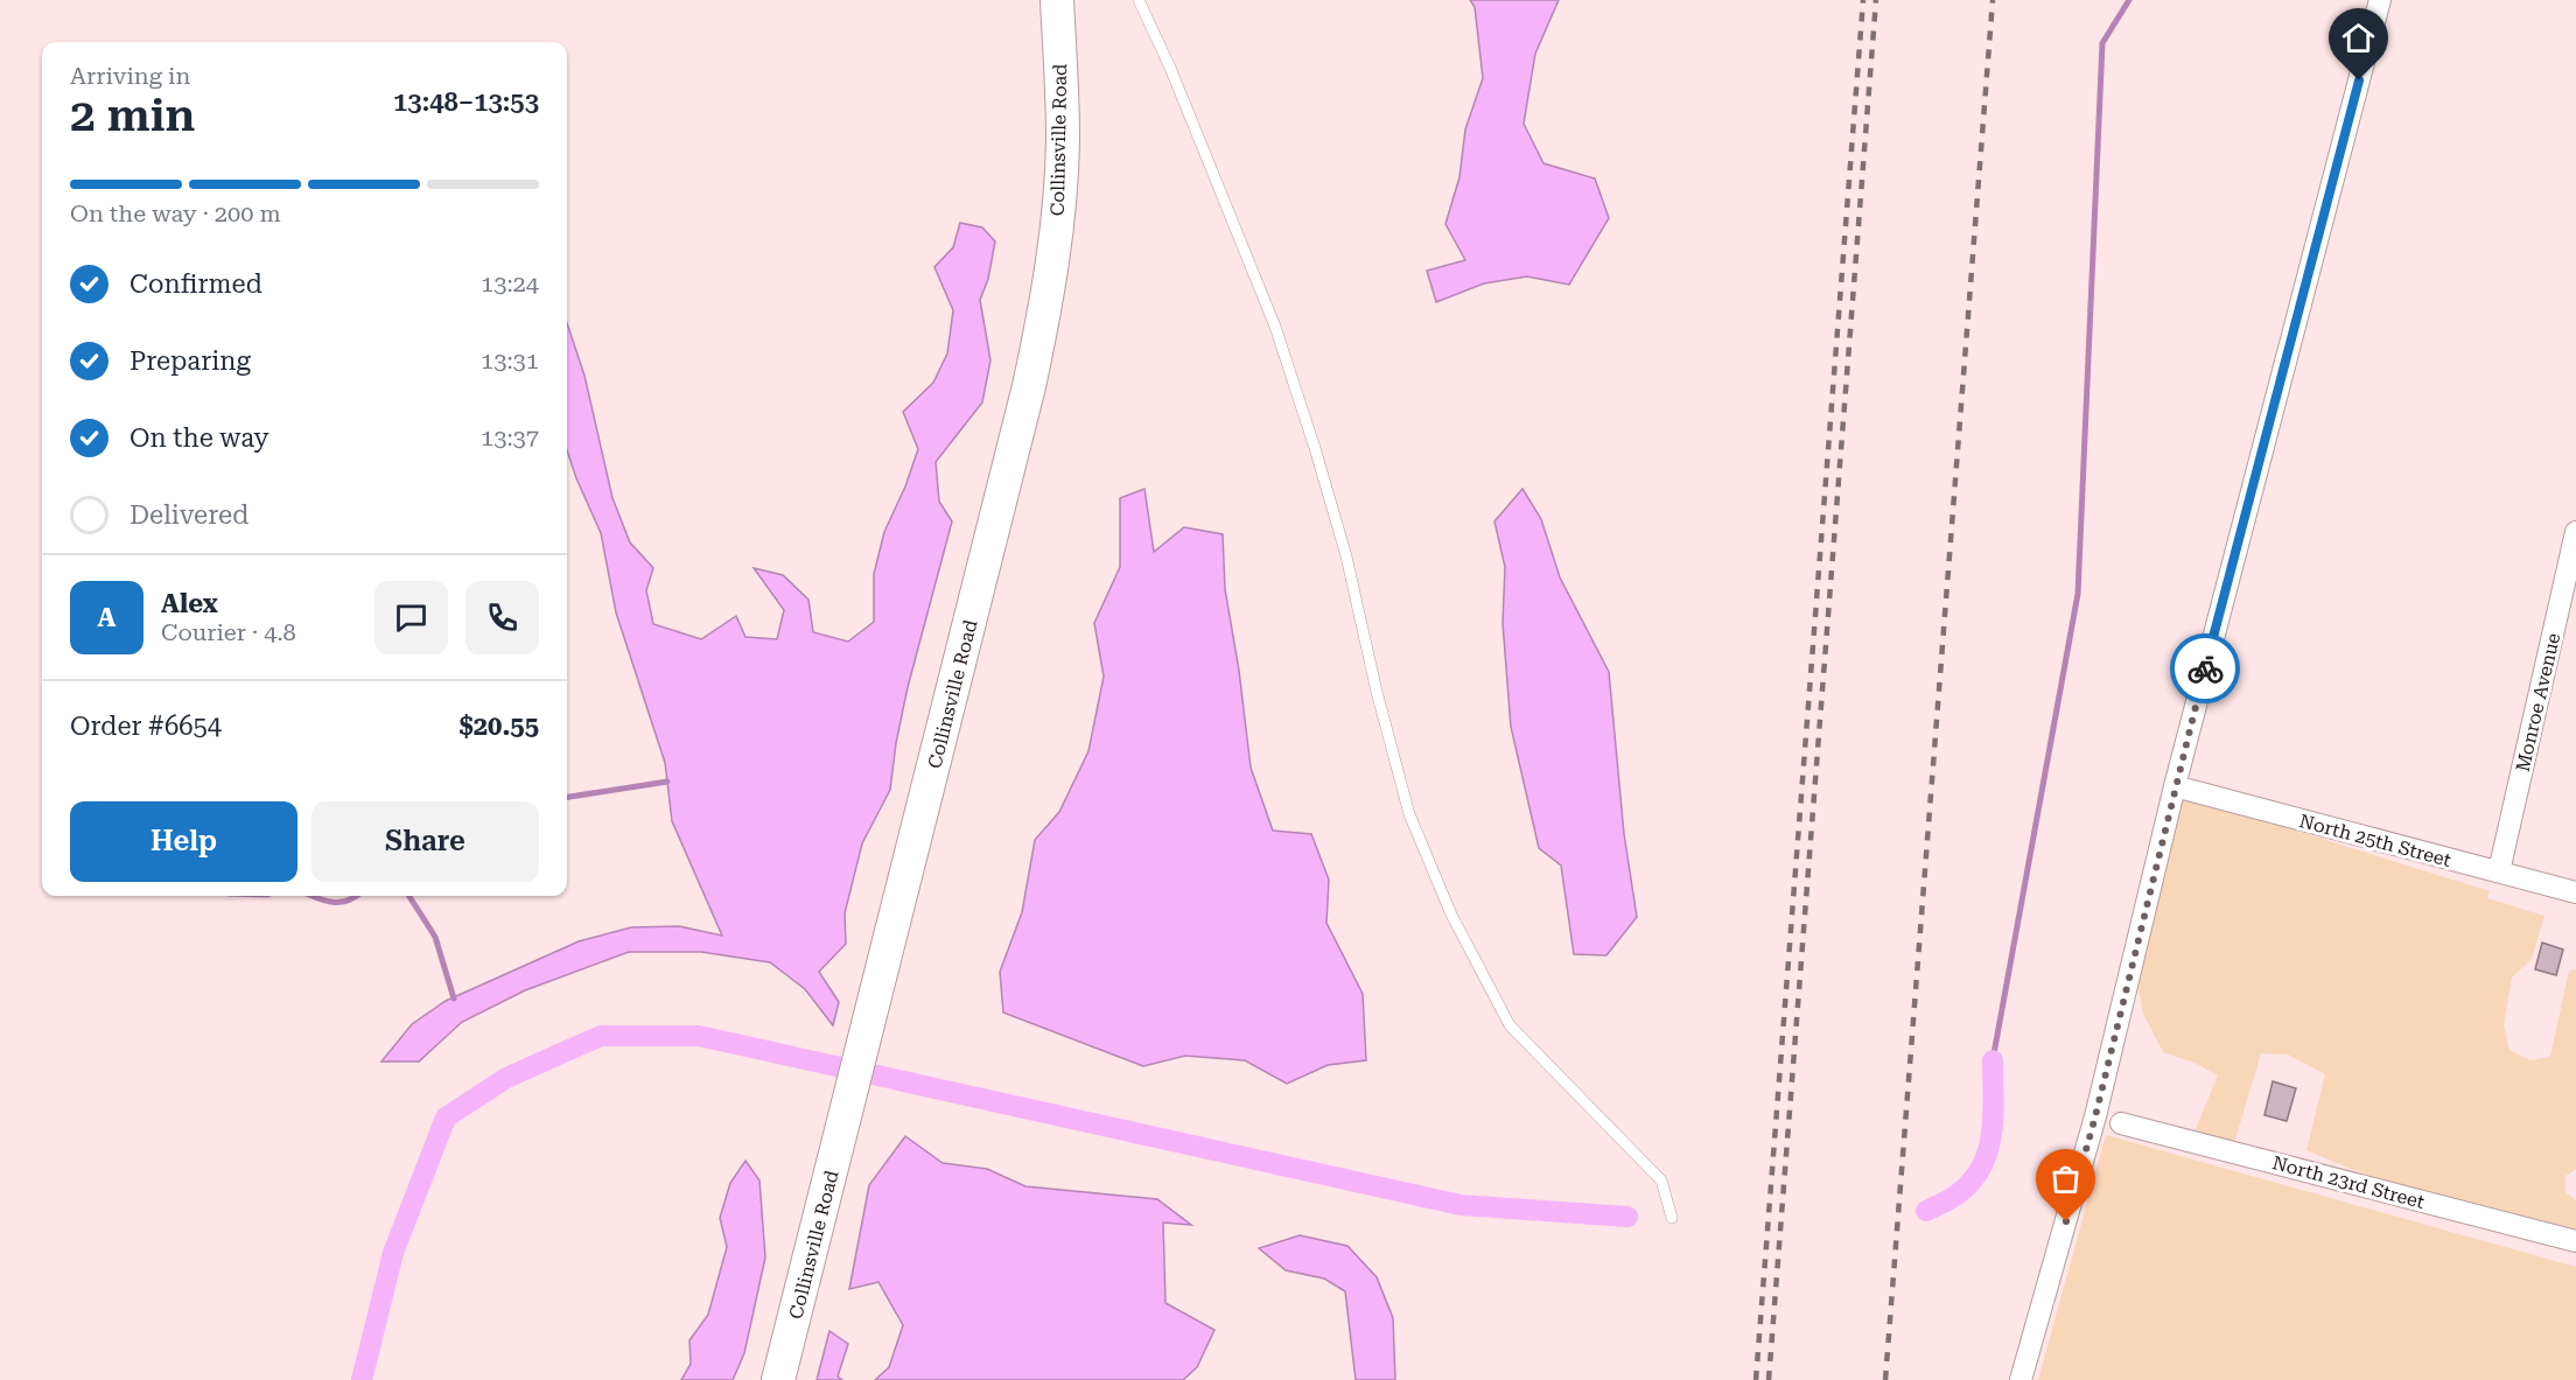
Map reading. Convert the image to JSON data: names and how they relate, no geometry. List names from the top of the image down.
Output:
{
  "streets": {
    "main road": ["Collinsville Road"],
    "street": ["Monroe Avenue", "North 25th Street", "North 23rd Street"]
  },
  "crossings": [
    ["Monroe Avenue", "North 25th Street"]
  ],
  "page": {
    "heading": ["2 min", "Arriving in", "13:48–13:53"],
    "panel": [
      "Alex",
      "Courier · 4.8",
      "Order #6654",
      "$20.55"
    ],
    "bar": "On the way · 200 m",
    "list": [
      ["Confirmed", "13:24"],
      ["Preparing", "13:31"],
      ["On the way", "13:37"],
      "Delivered"
    ],
    "round": "A",
    "buttons": ["Help", "Share"]
  }
}
